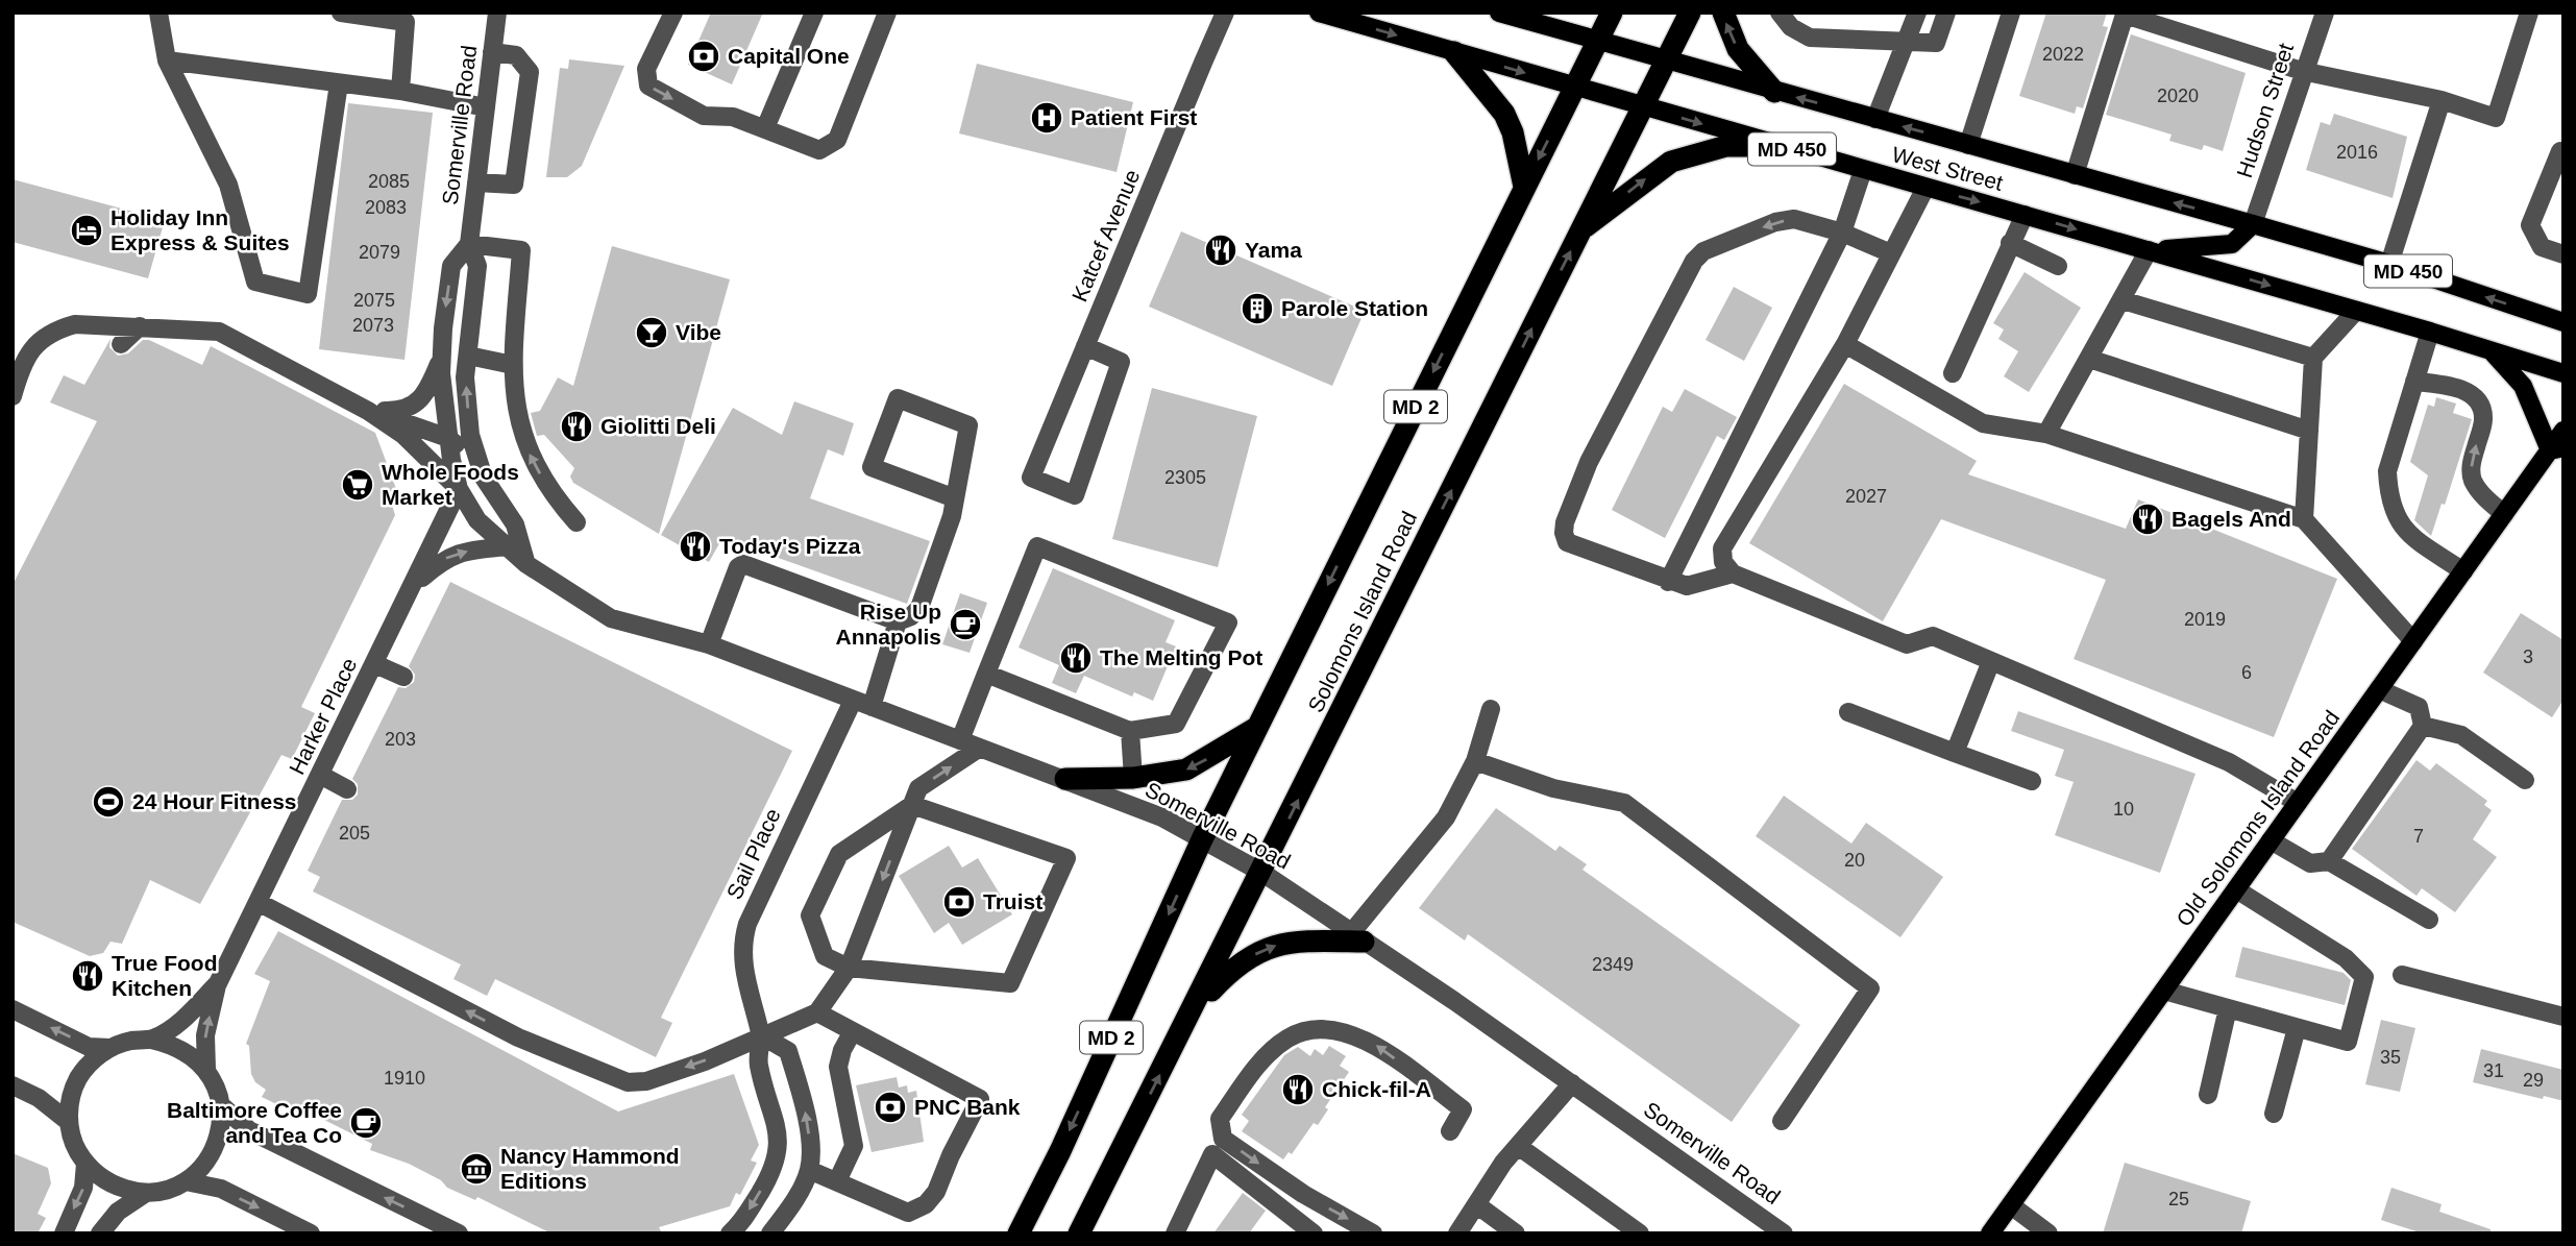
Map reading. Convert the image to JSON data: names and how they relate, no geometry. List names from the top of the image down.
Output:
{
  "streets": {
    "highway": ["MD 2", "Solomons Island Road"],
    "main road": ["MD 450", "West Street", "Old Solomons Island Road"],
    "street": [
      "Hudson Street",
      "Somerville Road",
      "Katcef Avenue",
      "Harker Place",
      "Sail Place"
    ]
  },
  "crossings": [
    ["Hudson Street", "West Street"],
    ["Somerville Road", "Solomons Island Road"],
    ["Somerville Road", "Harker Place"],
    ["Somerville Road", "Sail Place"],
    ["West Street", "Solomons Island Road"]
  ],
  "places": {
    "bank": ["Capital One", "Truist", "PNC Bank"],
    "hospital": ["Patient First"],
    "hotel": ["Holiday Inn Express & Suites"],
    "restaurant": [
      "Yama",
      "Giolitti Deli",
      "Bagels And",
      "Today's Pizza",
      "The Melting Pot",
      "True Food Kitchen",
      "Chick-fil-A"
    ],
    "building": ["Parole Station"],
    "bar": ["Vibe"],
    "supermarket": ["Whole Foods Market"],
    "cafe": ["Rise Up Annapolis", "Baltimore Coffee and Tea Co"],
    "sports": ["24 Hour Fitness"],
    "museum": ["Nancy Hammond Editions"]
  },
  "house_numbers": [
    "2022",
    "2020",
    "2016",
    "2085",
    "2083",
    "2079",
    "2075",
    "2073",
    "2305",
    "2027",
    "2019",
    "3",
    "6",
    "203",
    "10",
    "205",
    "7",
    "20",
    "2349",
    "35",
    "31",
    "1910",
    "29",
    "25"
  ]
}
